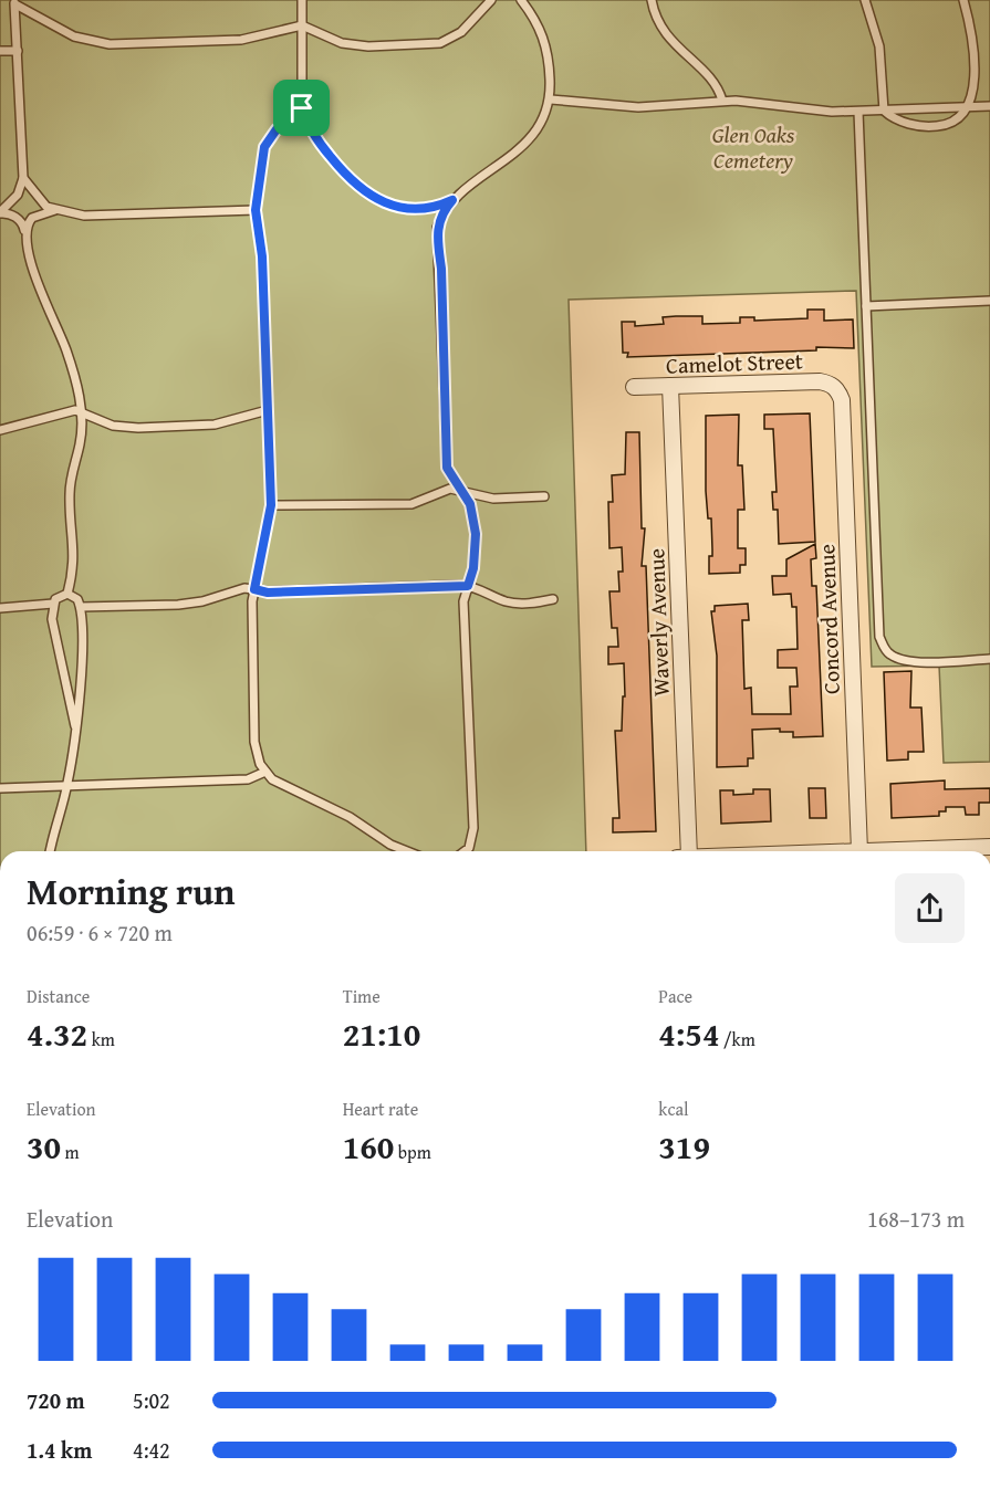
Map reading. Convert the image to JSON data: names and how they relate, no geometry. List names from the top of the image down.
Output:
{
  "streets": {
    "street": ["Camelot Street", "Concord Avenue", "Waverly Avenue"]
  },
  "crossings": [
    ["Camelot Street", "Concord Avenue"],
    ["Camelot Street", "Waverly Avenue"]
  ],
  "parks": ["Glen Oaks Cemetery"],
  "page": {
    "heading": ["Morning run", "06:59 · 6 × 720 m"],
    "stats": [
      ["Distance", "4.32 km"],
      ["Time", "21:10"],
      ["Pace", "4:54 /km"],
      ["Elevation", "30 m"],
      ["Heart rate", "160 bpm"],
      ["kcal", "319"]
    ],
    "chart": ["Elevation", "168–173 m"],
    "list": [
      {
        "name": "720 m",
        "note": "5:02"
      },
      {
        "name": "1.4 km",
        "note": "4:42"
      }
    ]
  }
}
